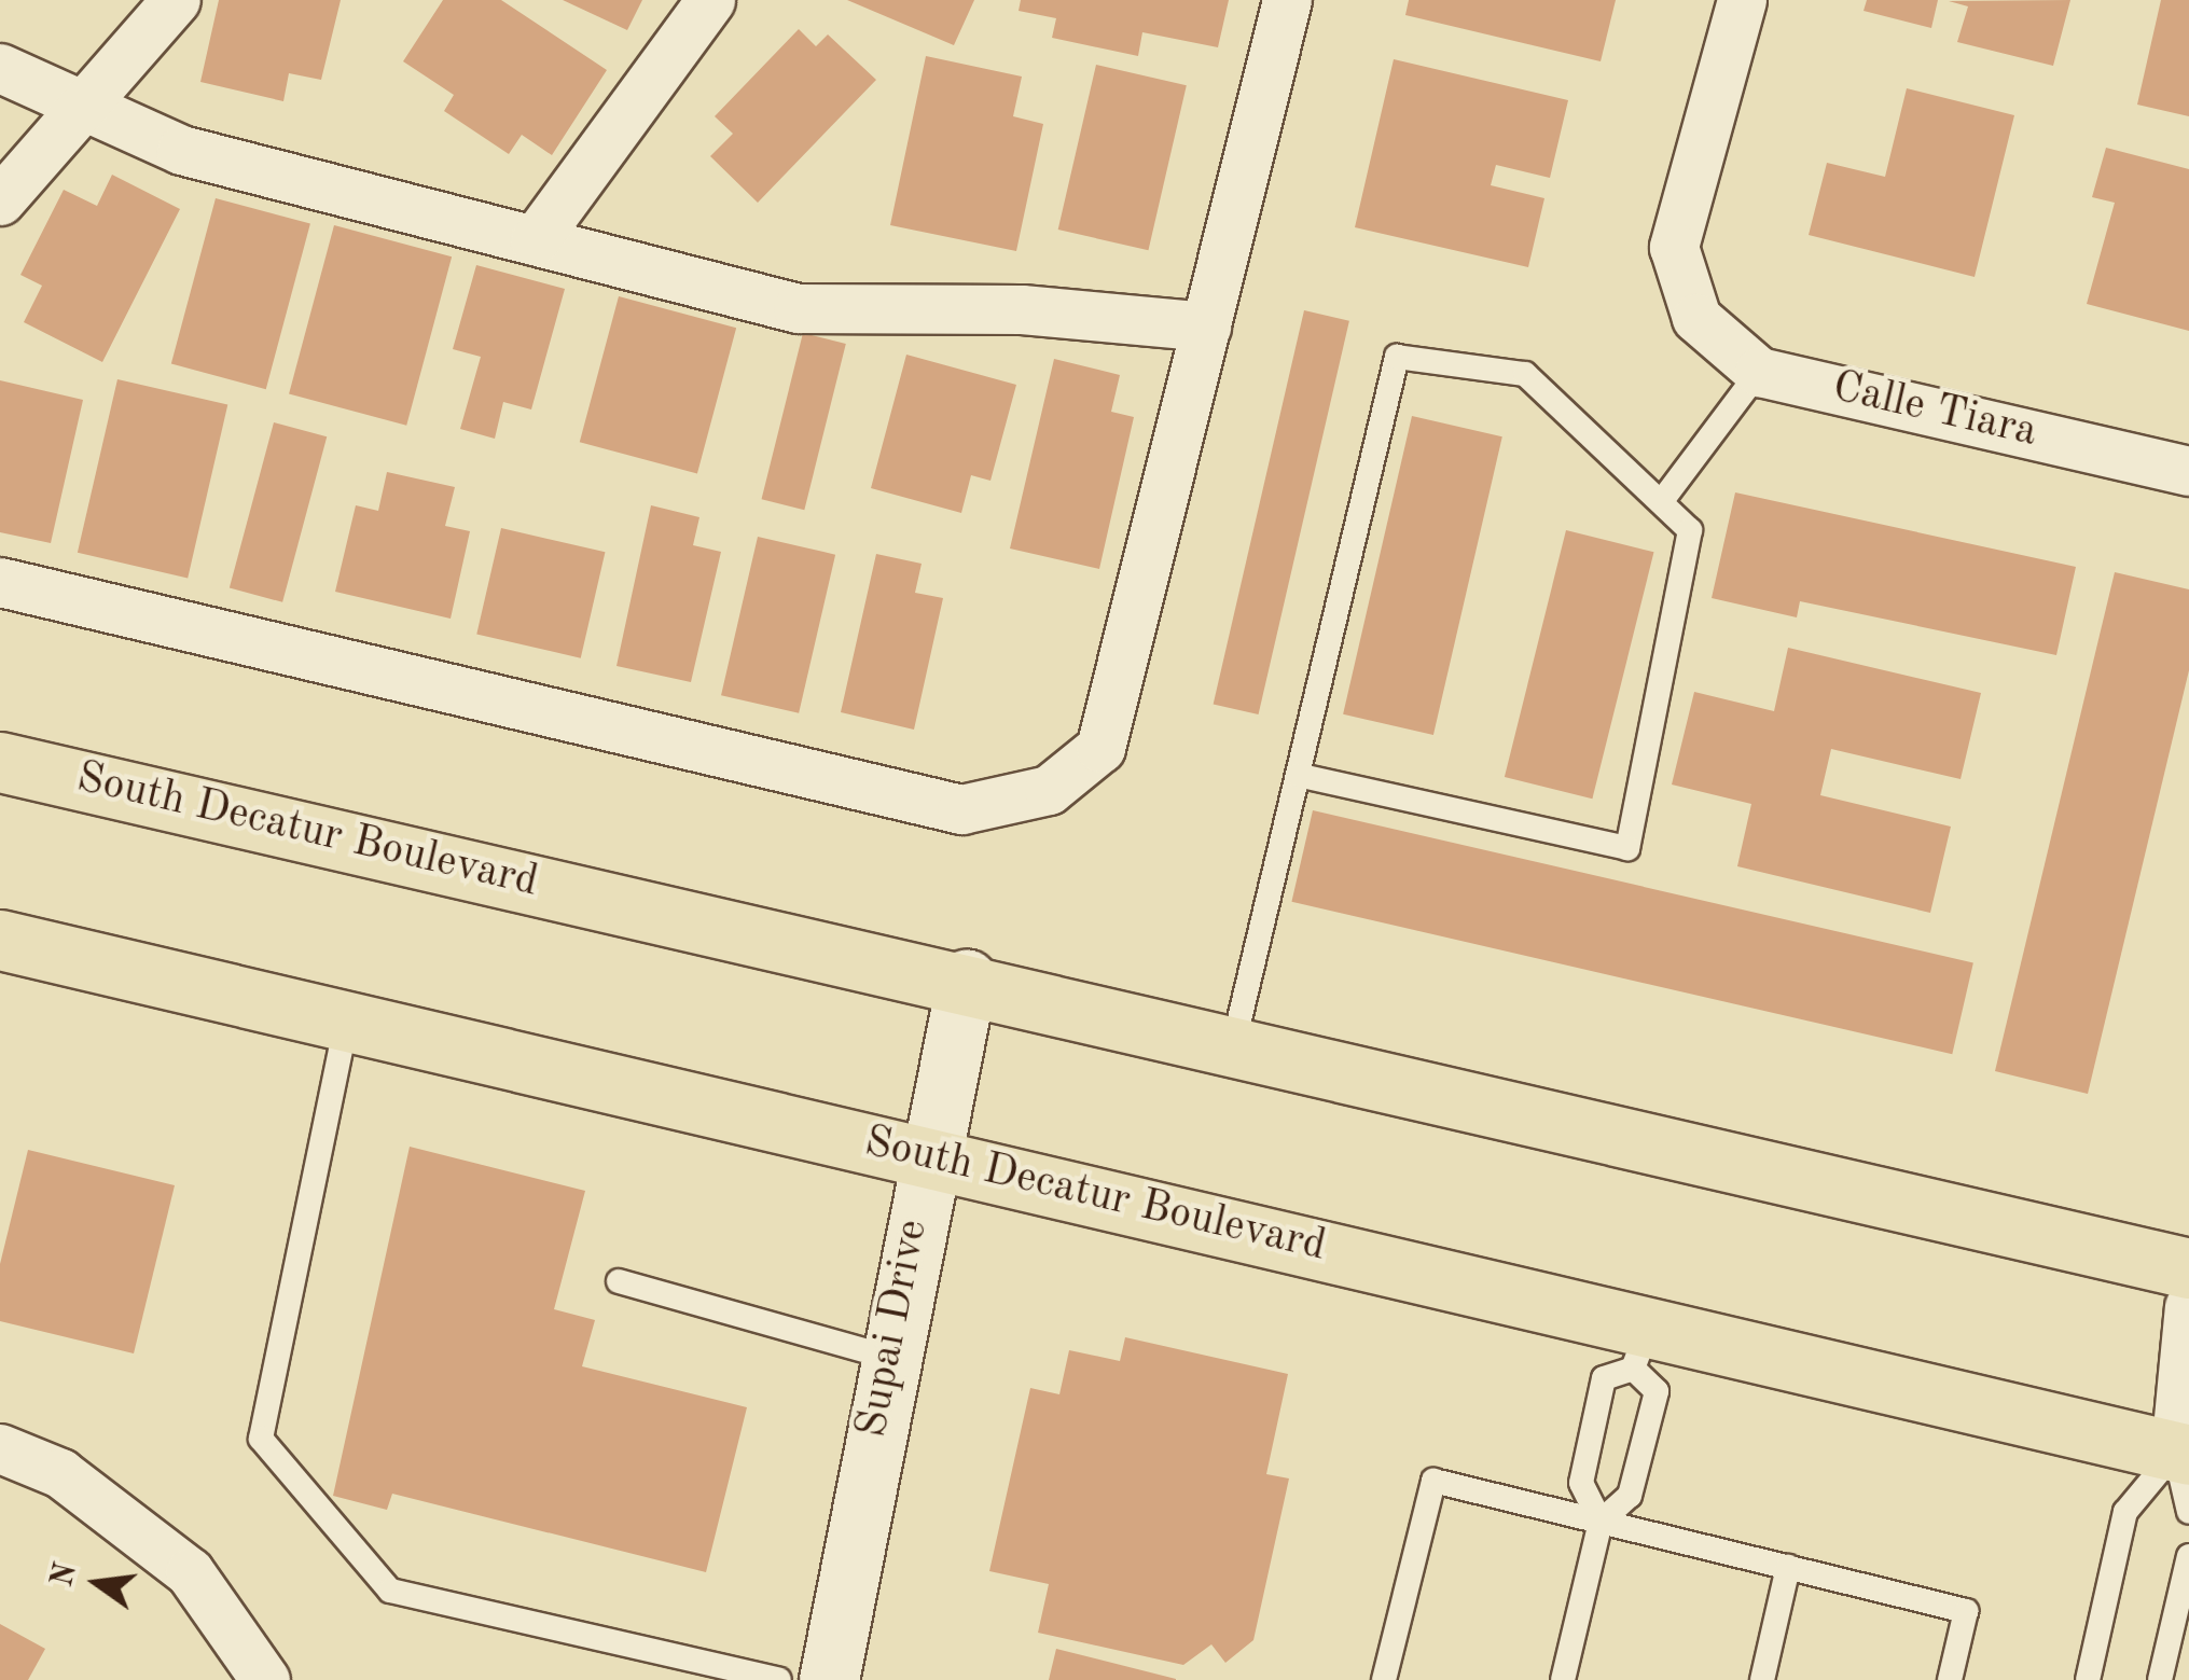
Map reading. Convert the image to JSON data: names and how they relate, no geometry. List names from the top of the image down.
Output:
{
  "streets": {
    "main road": ["South Decatur Boulevard"],
    "street": ["Calle Tiara", "Supai Drive"]
  },
  "crossings": [
    ["South Decatur Boulevard", "Supai Drive"]
  ],
  "north": "left"
}
